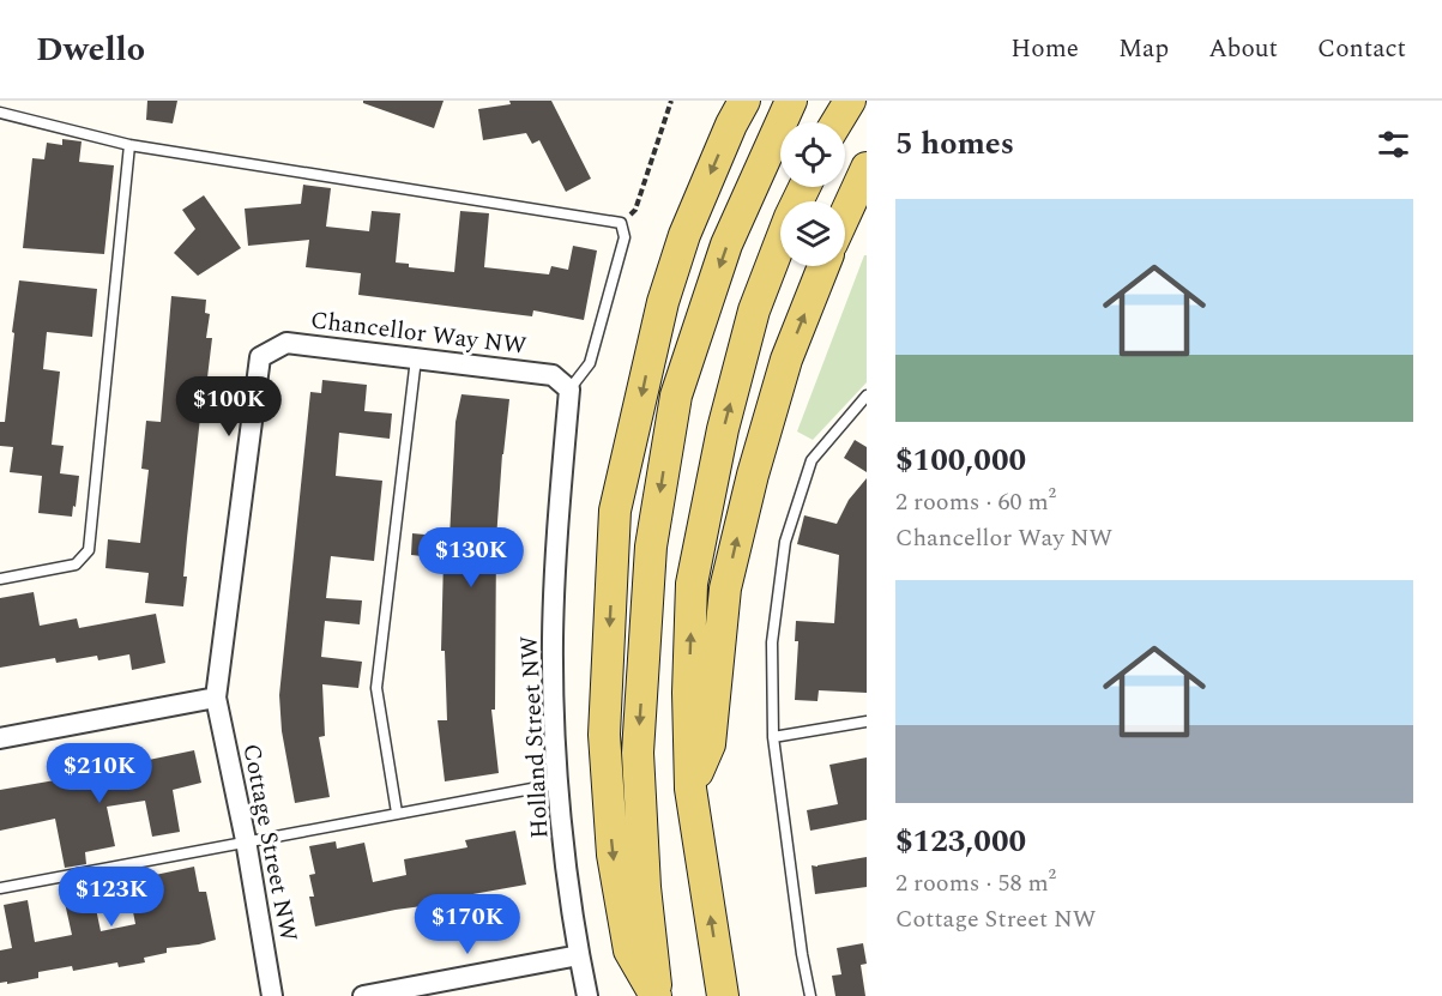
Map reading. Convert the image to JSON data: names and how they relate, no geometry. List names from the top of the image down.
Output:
{
  "streets": {
    "street": ["Chancellor Way NW", "Holland Street NW", "Cottage Street NW"]
  },
  "crossings": [
    ["Chancellor Way NW", "Holland Street NW"],
    ["Chancellor Way NW", "Cottage Street NW"]
  ],
  "page": {
    "header": "Dwello",
    "nav": [
      "Home",
      "Map",
      "About",
      "Contact"
    ],
    "heading": "5 homes",
    "list": [
      {
        "name": "$100,000",
        "note": "2 rooms · 60 m² · Chancellor Way NW"
      },
      {
        "name": "$123,000",
        "note": "2 rooms · 58 m² · Cottage Street NW"
      }
    ],
    "price": [
      "$100K",
      "$130K",
      "$210K",
      "$123K",
      "$170K"
    ]
  }
}
